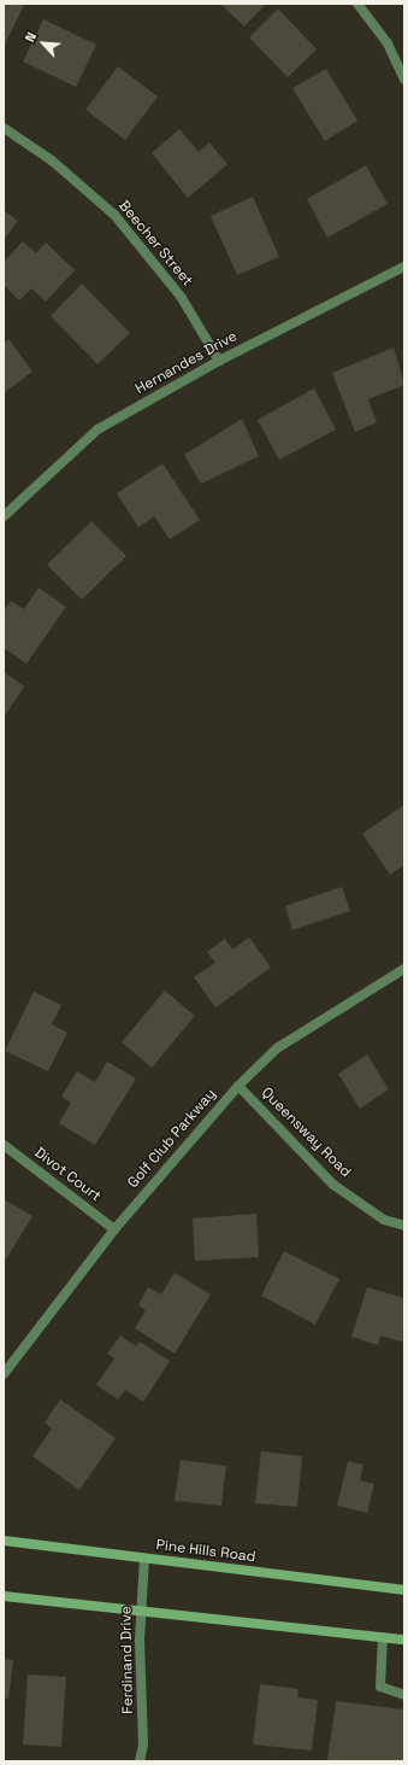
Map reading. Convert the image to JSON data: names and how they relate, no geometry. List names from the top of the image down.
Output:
{
  "streets": {
    "main road": ["Pine Hills Road"],
    "street": [
      "Beecher Street",
      "Hernandes Drive",
      "Queensway Road",
      "Golf Club Parkway",
      "Divot Court",
      "Ferdinand Drive"
    ]
  },
  "crossings": [
    ["Beecher Street", "Hernandes Drive"],
    ["Queensway Road", "Golf Club Parkway"],
    ["Golf Club Parkway", "Divot Court"],
    ["Pine Hills Road", "Ferdinand Drive"]
  ],
  "north": "top left"
}
